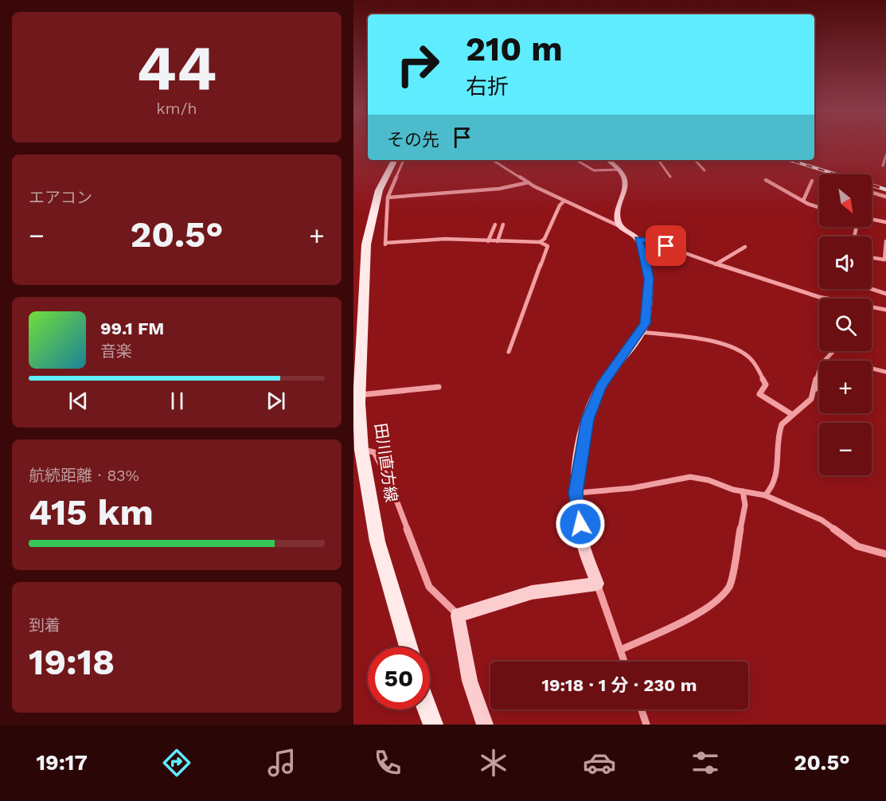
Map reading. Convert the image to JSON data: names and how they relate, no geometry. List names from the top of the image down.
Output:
{
  "streets": {
    "main road": ["田川直方線"]
  },
  "north": "bottom right",
  "page": {
    "tile": [
      ["44", "km/h"],
      "エアコン",
      ["航続距離 · 83%", "415 km"],
      ["到着", "19:18"]
    ],
    "turn": ["210 m", "右折"],
    "then": "その先",
    "map_buttons": ["+", "−"],
    "heat": ["−", "20.5°", "+"],
    "song": ["99.1 FM", "音楽"],
    "limit": "50",
    "trip": "19:18 · 1 分 · 230 m",
    "tabs": ["19:17", "20.5°"]
  }
}
